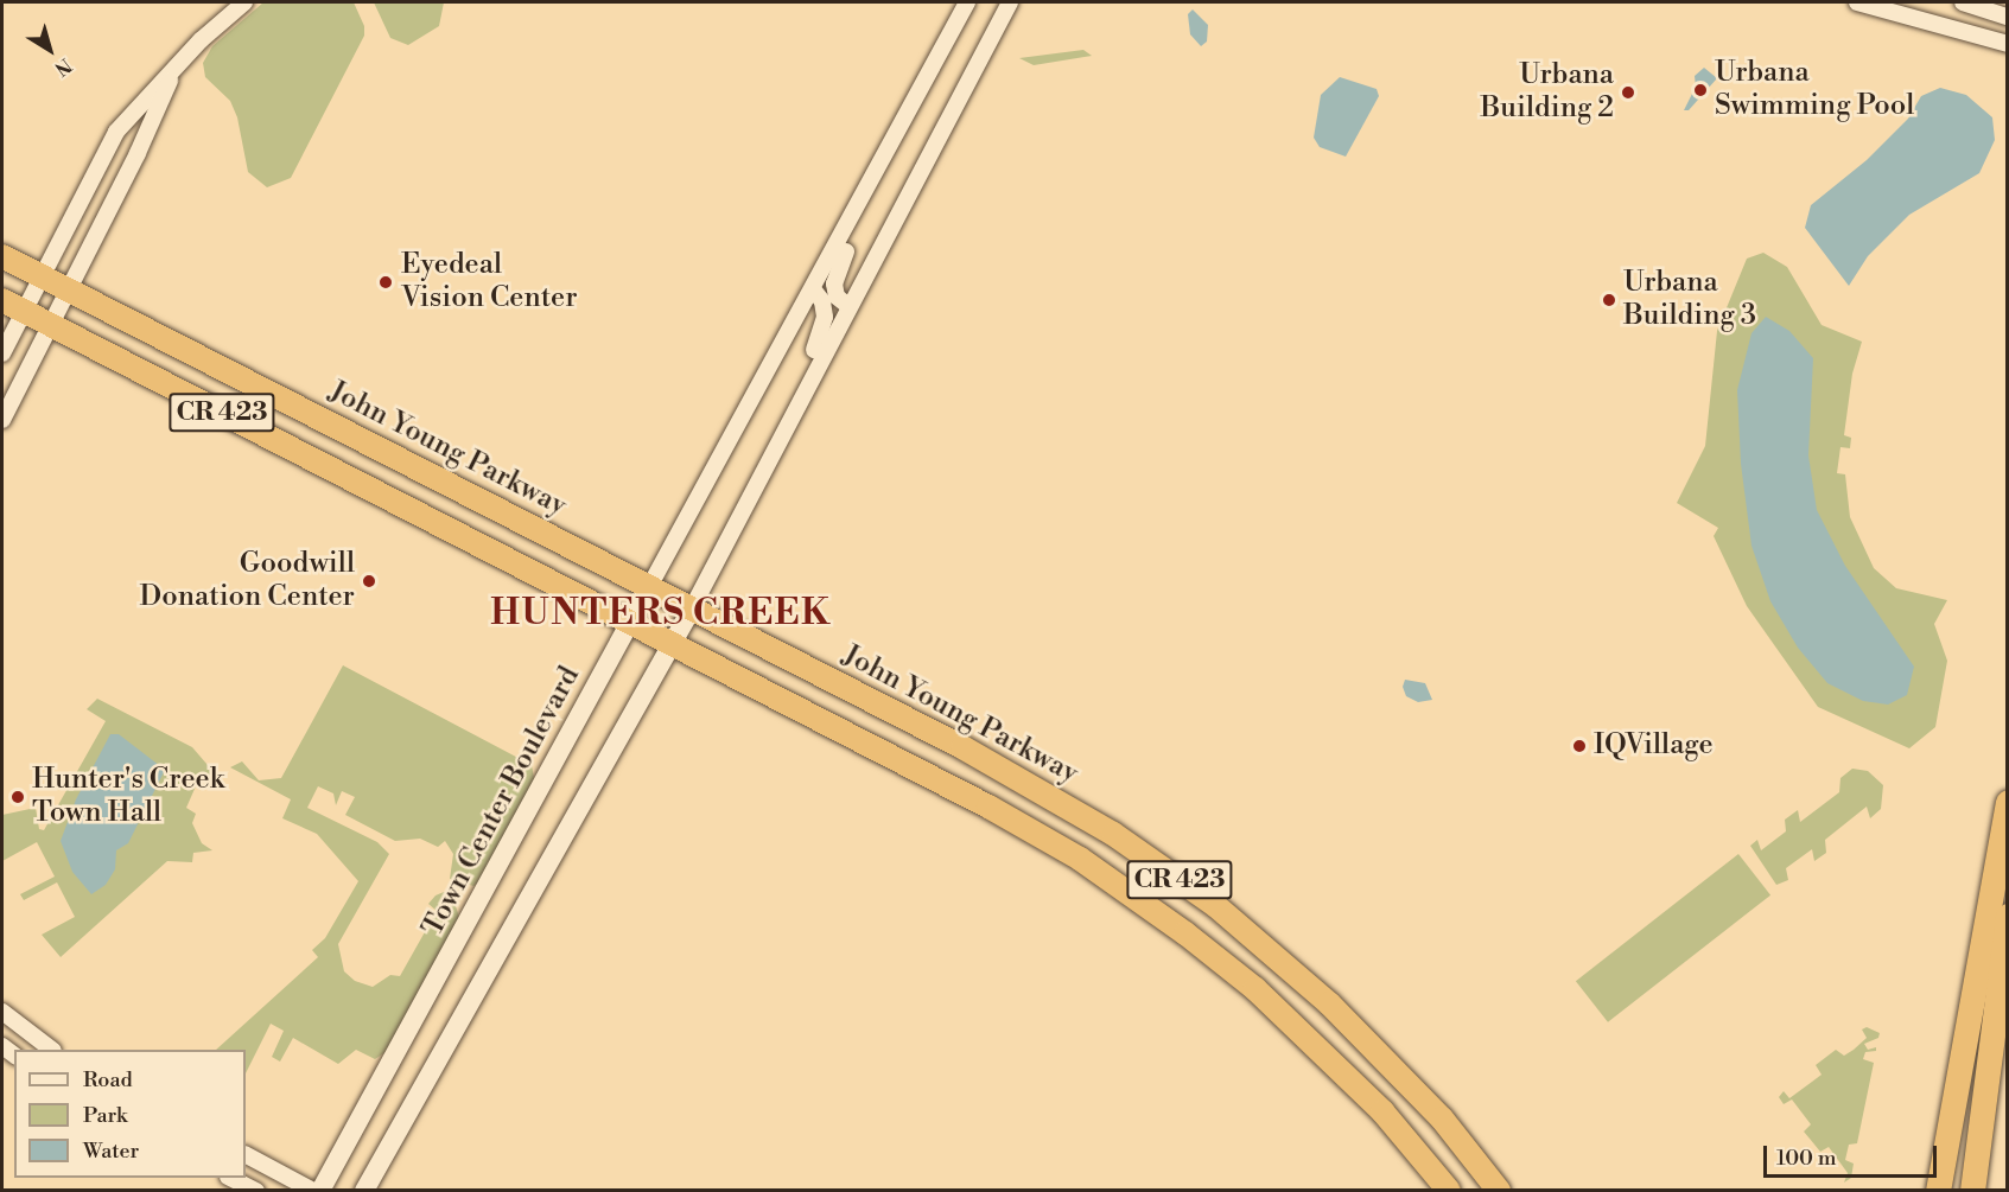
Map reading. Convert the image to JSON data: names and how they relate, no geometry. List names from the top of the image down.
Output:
{
  "streets": {
    "highway": ["CR 423", "John Young Parkway"],
    "main road": ["Town Center Boulevard"]
  },
  "crossings": [
    ["CR 423", "Town Center Boulevard"],
    ["John Young Parkway", "Town Center Boulevard"]
  ],
  "districts": ["HUNTERS CREEK"],
  "places": [
    "Urbana Swimming Pool",
    "Urbana Building 2",
    "Eyedeal Vision Center",
    "Urbana Building 3",
    "Goodwill Donation Center",
    "IQVillage",
    "Hunter's Creek Town Hall"
  ],
  "legend": ["Road", "Park", "Water"],
  "scale_bar": "100 m",
  "north": "bottom right"
}
